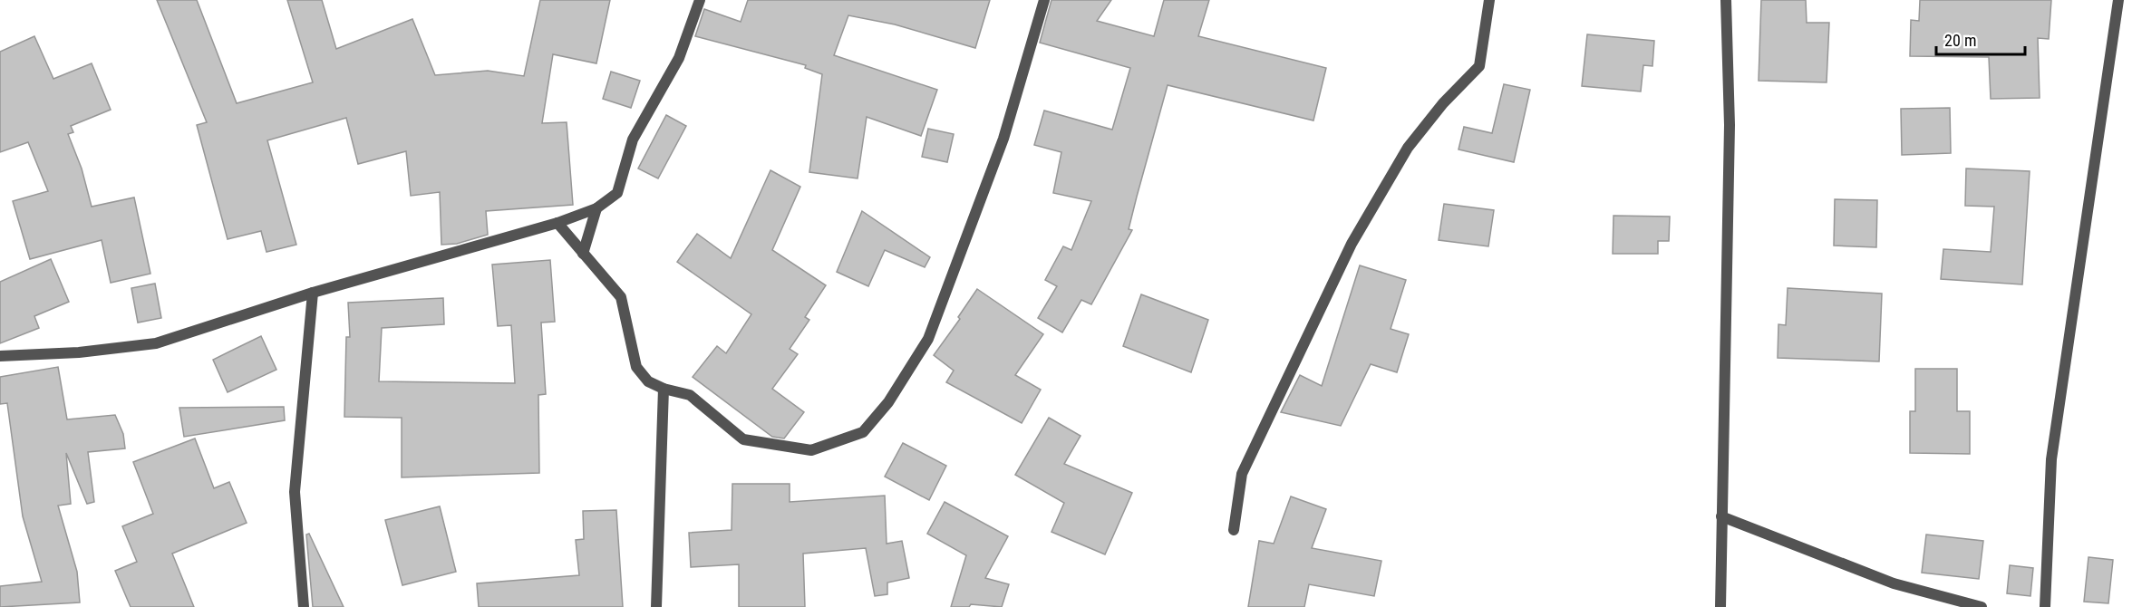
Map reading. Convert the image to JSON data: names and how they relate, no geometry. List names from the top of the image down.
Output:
{
  "scale_bar": "20 m"
}
